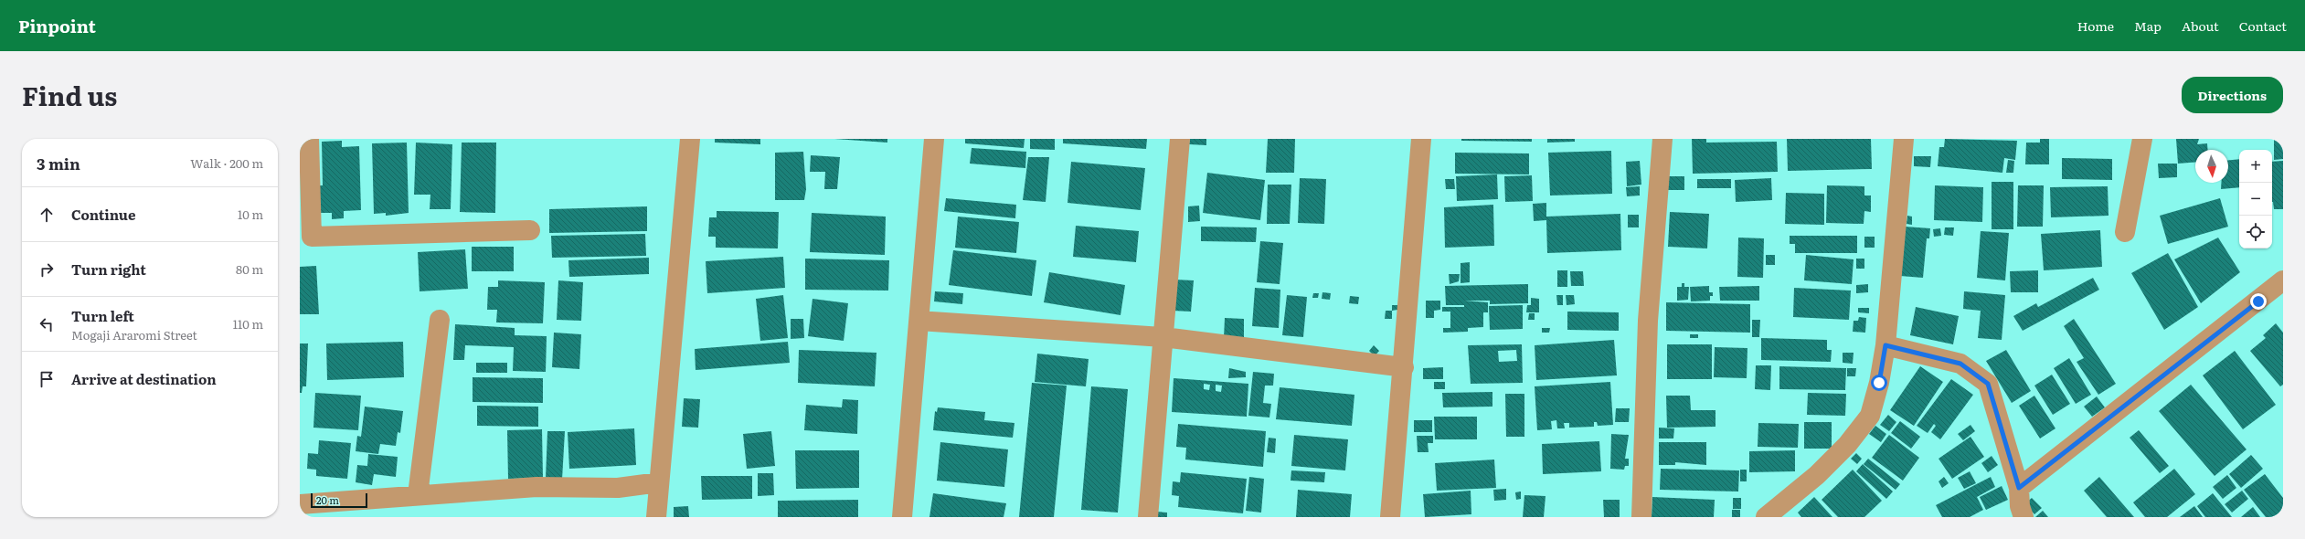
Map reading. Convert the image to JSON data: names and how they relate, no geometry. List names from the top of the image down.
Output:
{
  "scale_bar": "20 m",
  "north": "bottom",
  "page": {
    "header": "Pinpoint",
    "nav": [
      "Home",
      "Map",
      "About",
      "Contact"
    ],
    "title": "Find us",
    "buttons": "Directions",
    "heading": ["3 min", "Walk · 200 m"],
    "map_buttons": ["+", "−"],
    "list": [
      ["Continue", "10 m"],
      ["Turn right", "80 m"],
      ["Turn left", "Mogaji Araromi Street", "110 m"],
      "Arrive at destination"
    ],
    "scale": "20 m"
  }
}
